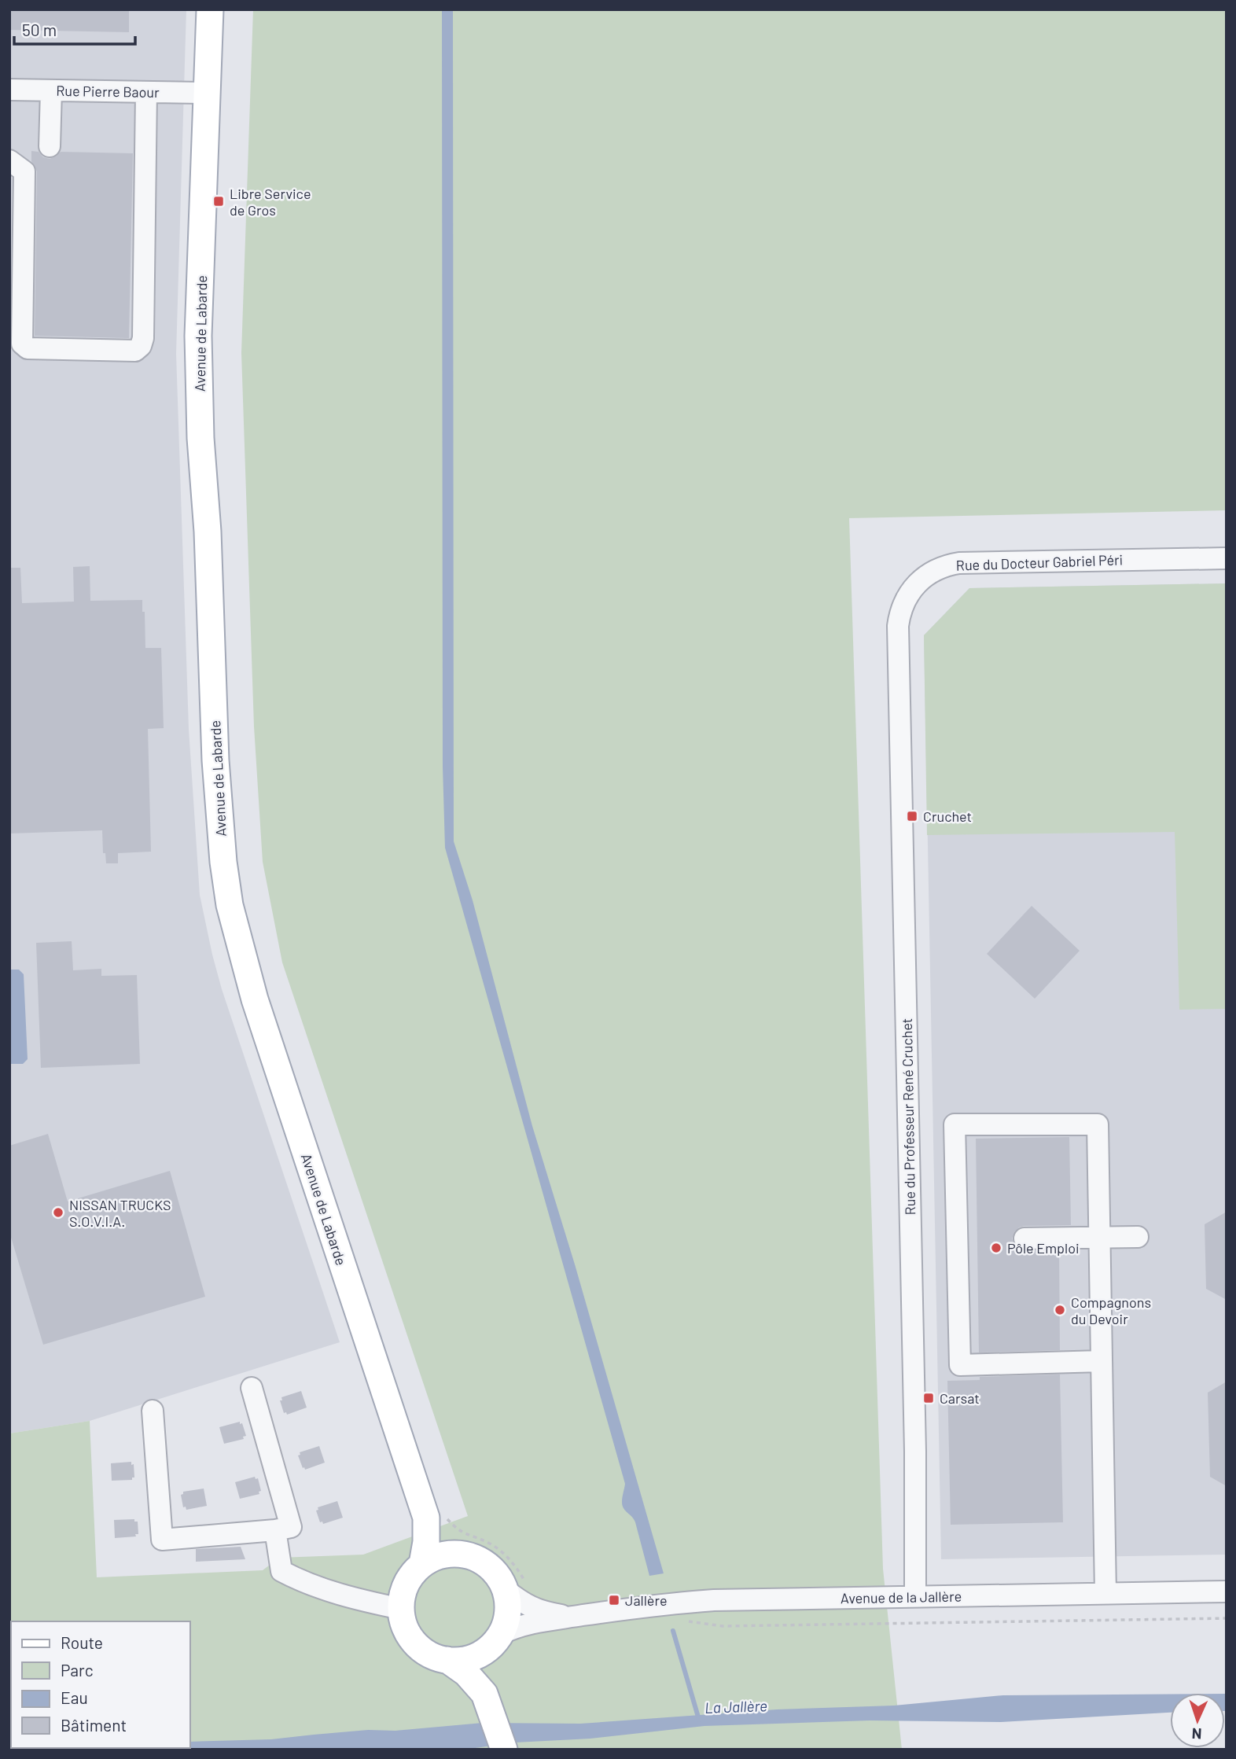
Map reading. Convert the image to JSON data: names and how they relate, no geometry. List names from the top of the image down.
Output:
{
  "streets": {
    "main road": ["Avenue de Labarde"],
    "street": [
      "Rue Pierre Baour",
      "Rue du Docteur Gabriel Péri",
      "Rue du Professeur René Cruchet",
      "Avenue de la Jallère"
    ]
  },
  "crossings": [
    ["Rue Pierre Baour", "Avenue de Labarde"],
    ["Avenue de Labarde", "Avenue de la Jallère"],
    ["Rue du Docteur Gabriel Péri", "Rue du Professeur René Cruchet"],
    ["Rue du Professeur René Cruchet", "Avenue de la Jallère"]
  ],
  "water": ["La Jallère"],
  "places": {
    "transit": [
      "Libre Service de Gros",
      "Cruchet",
      "Carsat",
      "Jallère"
    ],
    "other": ["NISSAN TRUCKS S.O.V.I.A.", "Pôle Emploi", "Compagnons du Devoir"]
  },
  "legend": [
    "Route",
    "Parc",
    "Eau",
    "Bâtiment"
  ],
  "scale_bar": "50 m",
  "north": "bottom"
}
